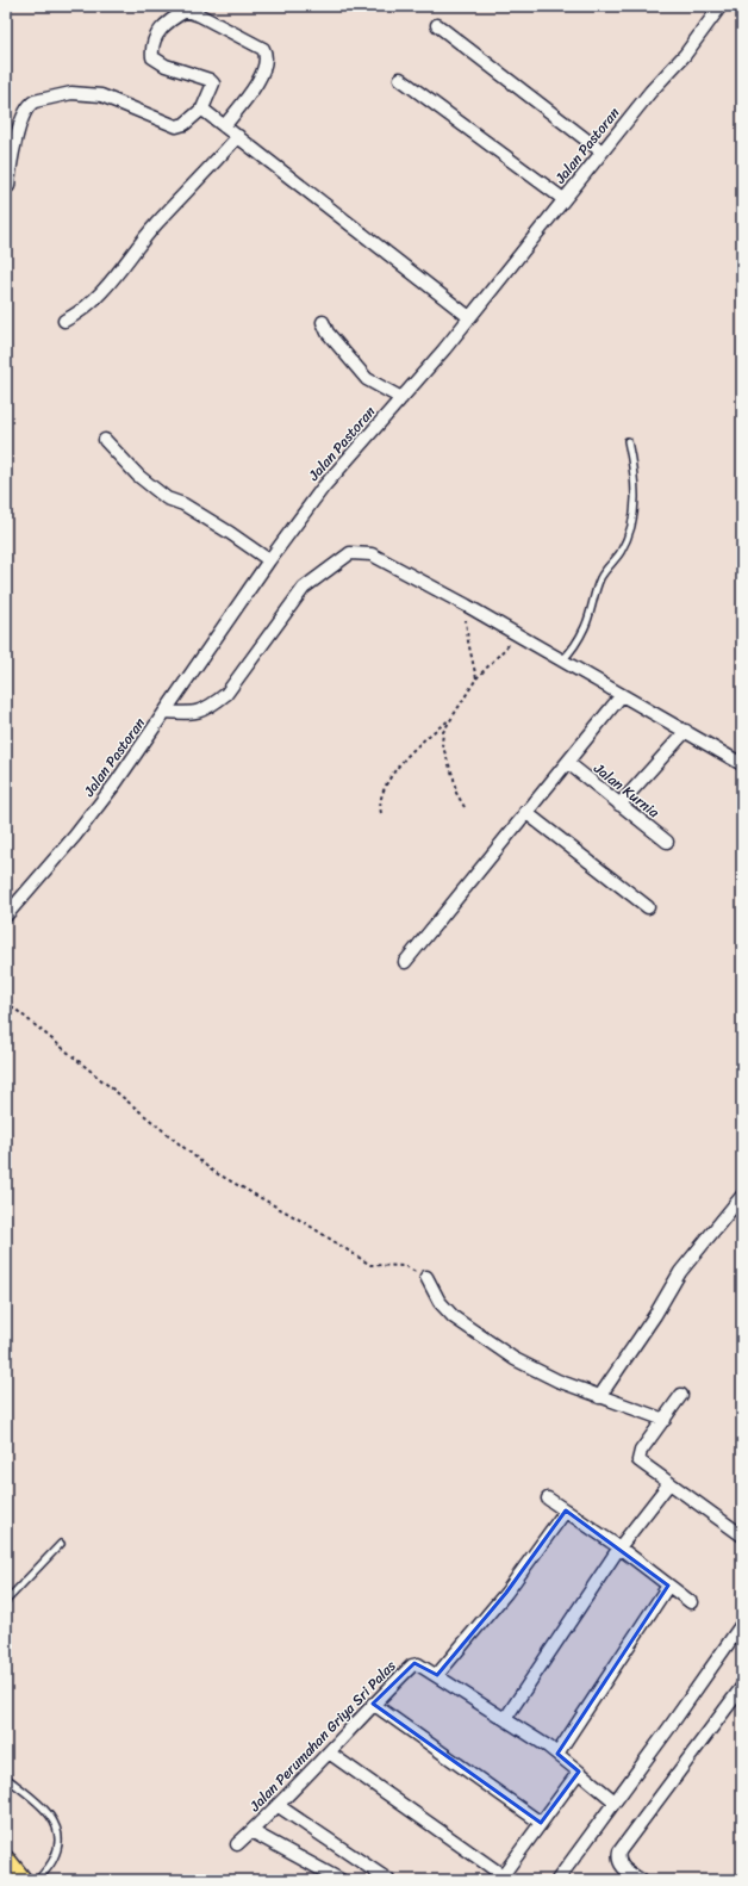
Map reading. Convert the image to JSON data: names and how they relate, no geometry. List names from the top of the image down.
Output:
{
  "streets": {
    "street": ["Jalan Pastoran", "Jalan Kurnia", "Jalan Perumahan Griya Sri Palas"]
  }
}
